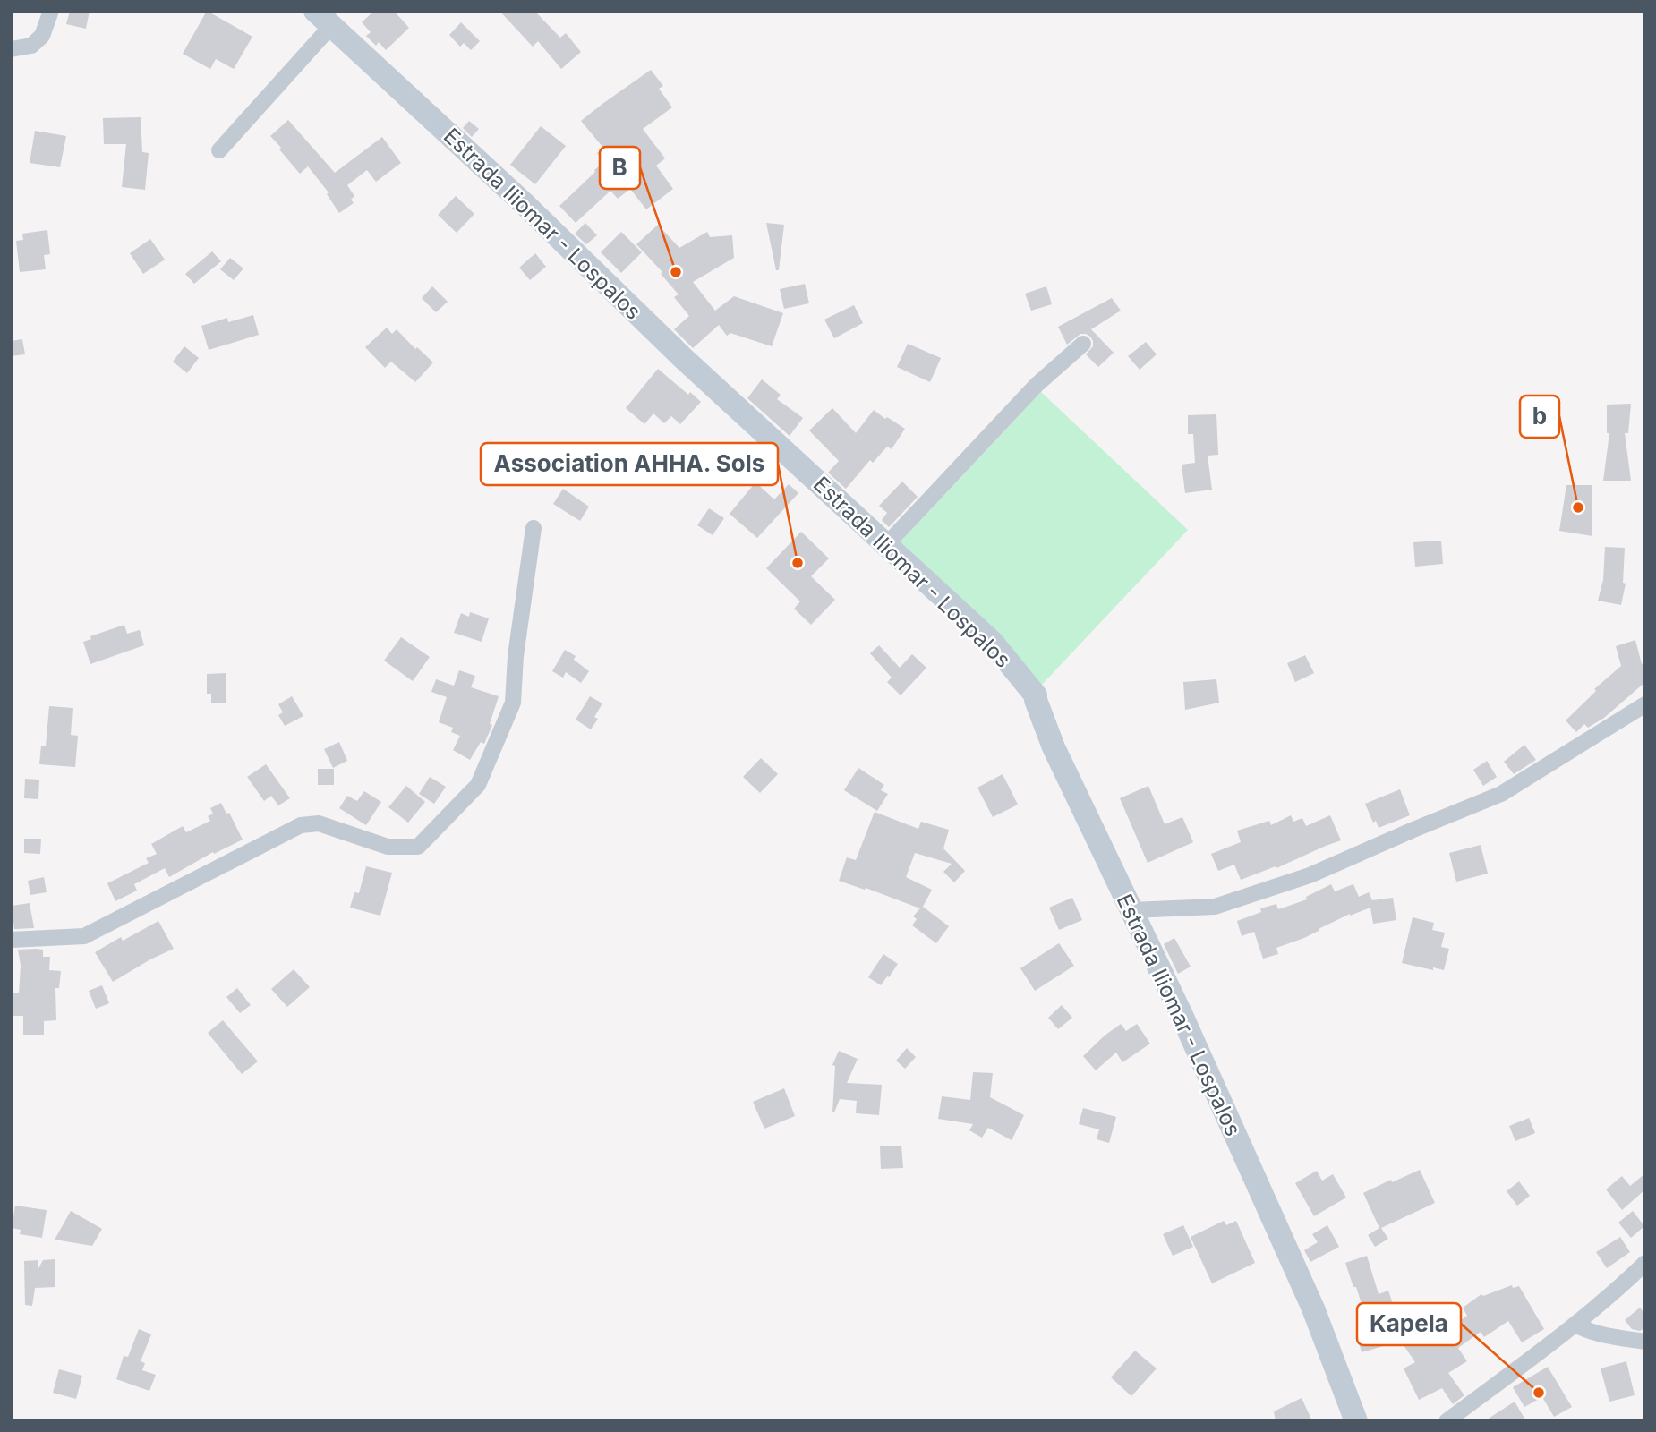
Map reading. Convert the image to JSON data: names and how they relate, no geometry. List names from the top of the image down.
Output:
{
  "streets": {
    "street": ["Estrada Iliomar - Lospalos"]
  },
  "places": [
    "B",
    "b",
    "Association AHHA. Sols",
    "Kapela"
  ]
}
